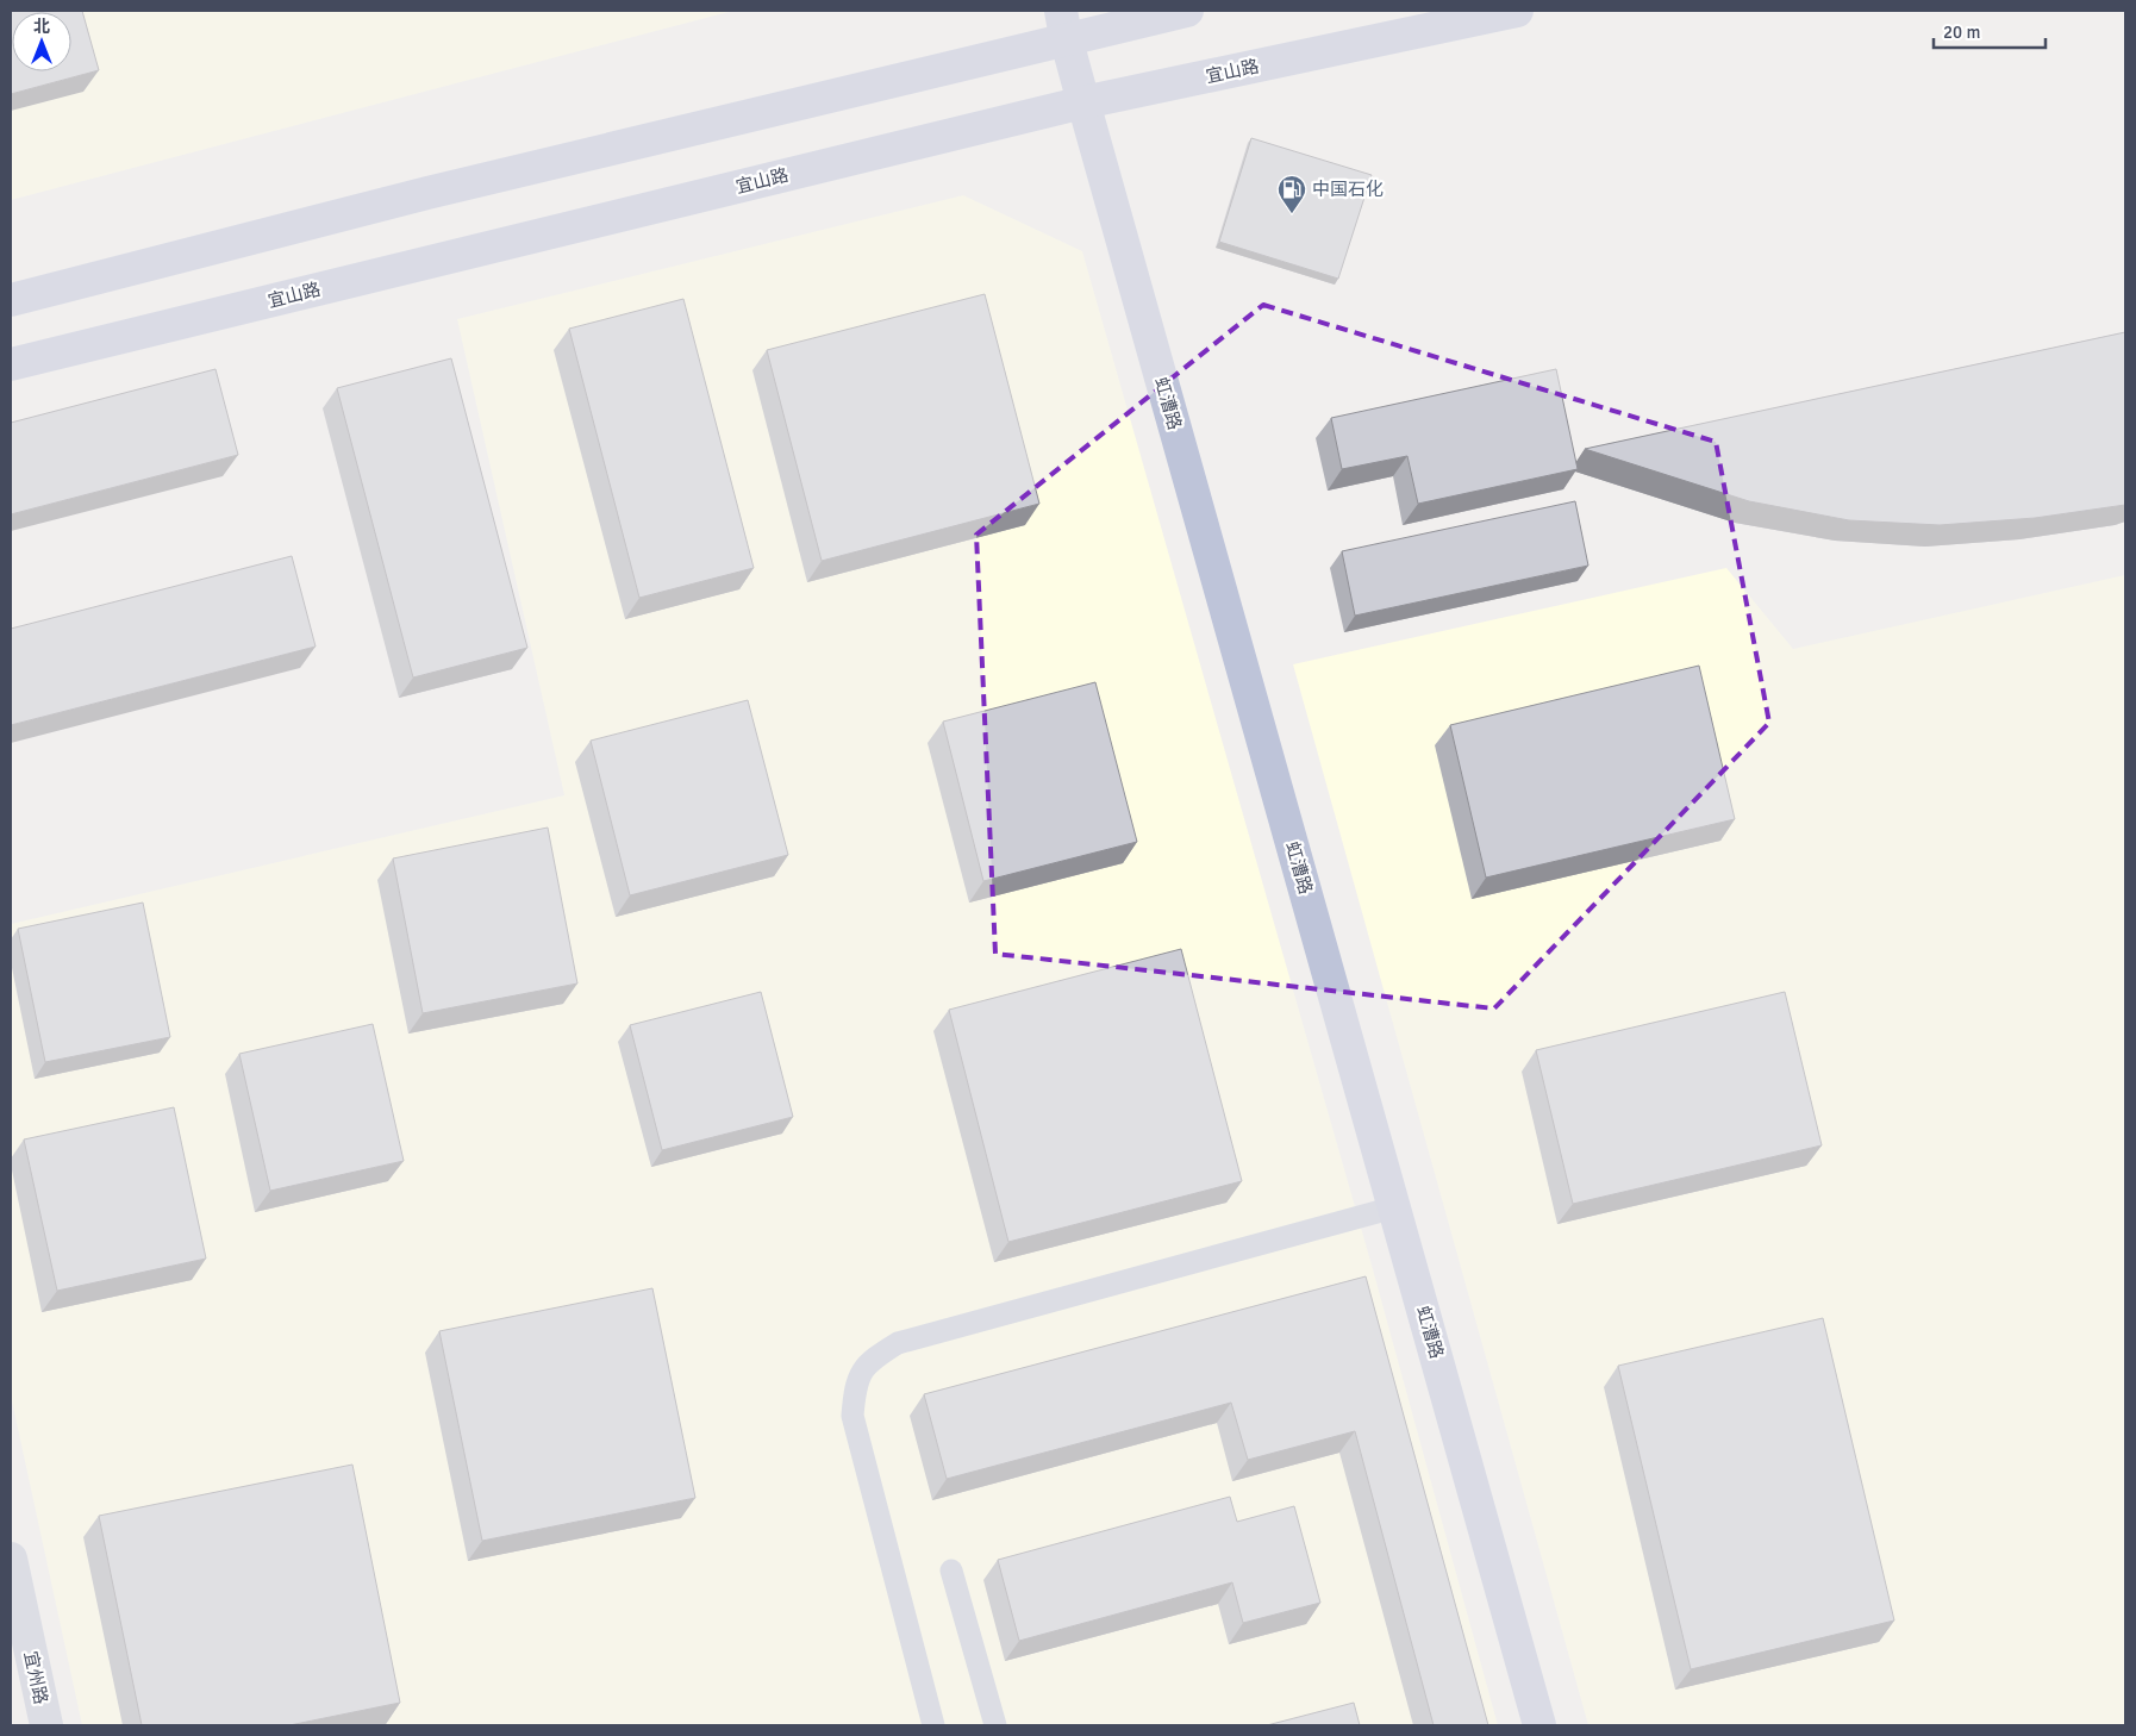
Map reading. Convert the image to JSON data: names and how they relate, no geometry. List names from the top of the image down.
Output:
{
  "streets": {
    "main road": ["宜山路", "虹漕路"],
    "street": ["宜州路"]
  },
  "crossings": [
    ["宜山路", "虹漕路"]
  ],
  "places": {
    "fuel station": ["中国石化"]
  },
  "scale_bar": "20 m",
  "north": "top"
}
